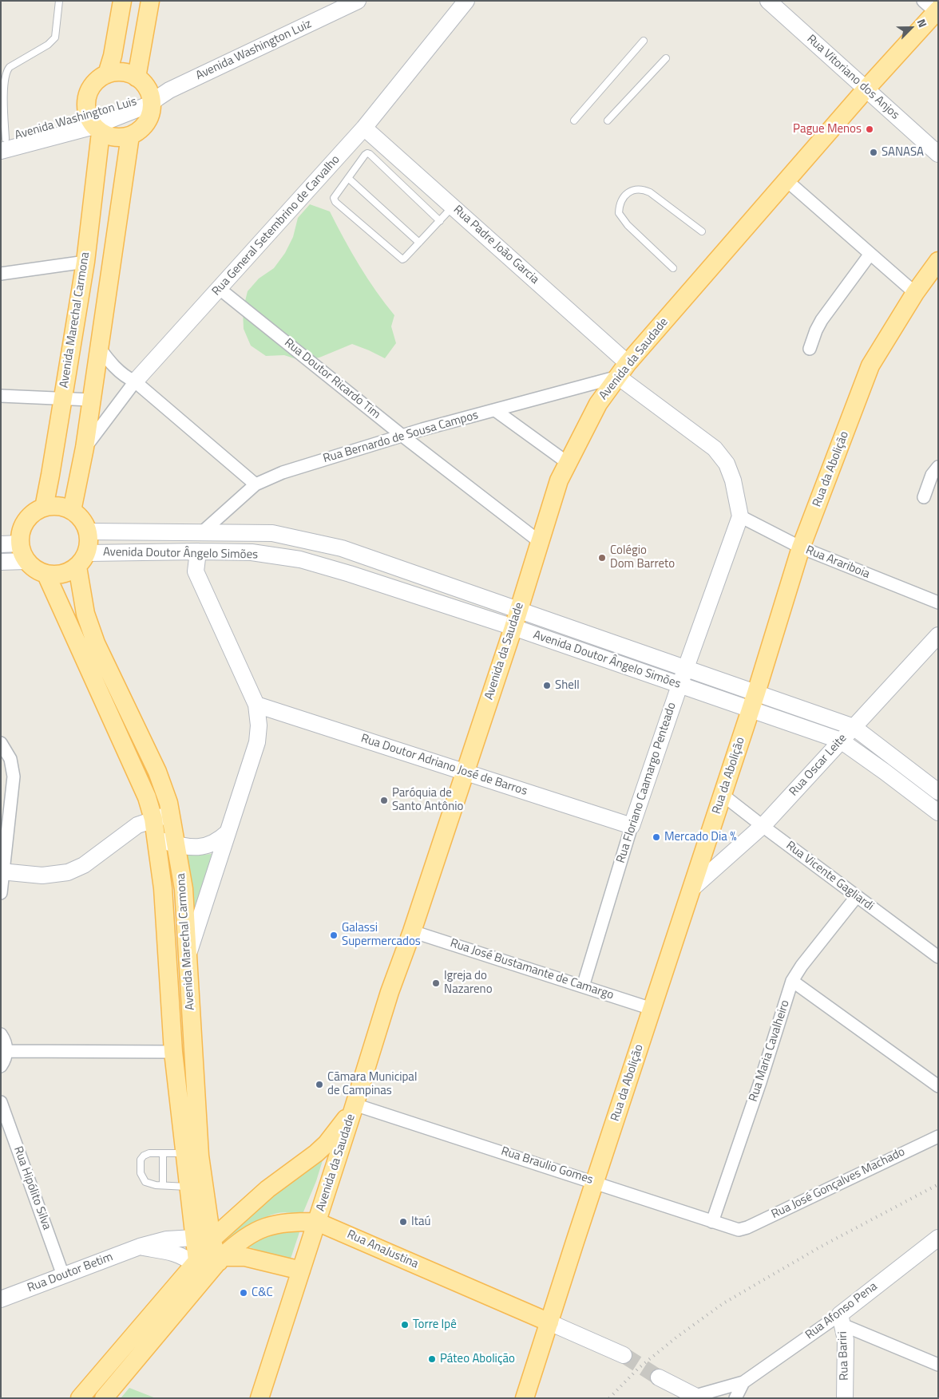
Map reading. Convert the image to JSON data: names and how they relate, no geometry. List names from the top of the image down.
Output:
{
  "streets": {
    "main road": [
      "Avenida Marechal Carmona",
      "Avenida da Saudade",
      "Rua da Abolição",
      "Rua AnaJustina"
    ],
    "street": [
      "Avenida Washington Luiz",
      "Rua Vitoriano dos Anjos",
      "Avenida Washington Luis",
      "Rua General Setembrino de Carvalho",
      "Rua Padre João Garcia",
      "Rua Doutor Ricardo Tim",
      "Rua Bernardo de Sousa Campos",
      "Avenida Doutor Ângelo Simões",
      "Rua Arariboia",
      "Rua Doutor Adriano José de Barros",
      "Rua Oscar Leite",
      "Rua Floriano Caamargo Penteado",
      "Rua Vicente Gagliardi",
      "Rua José Bustamante de Camargo",
      "Rua Maria Cavalheiro",
      "Rua Braulio Gomes",
      "Rua José Gonçalves Machado",
      "Rua Hipólito Silva",
      "Rua Doutor Betim",
      "Rua Afonso Pena",
      "Rua Bariri"
    ]
  },
  "crossings": [
    ["Avenida Washington Luiz", "Avenida Washington Luis"],
    ["Rua Vitoriano dos Anjos", "Avenida da Saudade"],
    ["Avenida Washington Luis", "Avenida Marechal Carmona"],
    ["Rua General Setembrino de Carvalho", "Rua Padre João Garcia"],
    ["Rua General Setembrino de Carvalho", "Rua Doutor Ricardo Tim"],
    ["Rua Padre João Garcia", "Avenida da Saudade"],
    ["Rua Padre João Garcia", "Rua Bernardo de Sousa Campos"],
    ["Avenida Marechal Carmona", "Avenida Doutor Ângelo Simões"],
    ["Avenida Marechal Carmona", "Rua AnaJustina"],
    ["Avenida Marechal Carmona", "Rua Doutor Betim"],
    ["Avenida da Saudade", "Rua Doutor Ricardo Tim"],
    ["Avenida da Saudade", "Rua Bernardo de Sousa Campos"],
    ["Avenida da Saudade", "Avenida Doutor Ângelo Simões"],
    ["Avenida da Saudade", "Rua Doutor Adriano José de Barros"],
    ["Avenida da Saudade", "Rua José Bustamante de Camargo"],
    ["Avenida da Saudade", "Rua Braulio Gomes"],
    ["Avenida da Saudade", "Rua AnaJustina"],
    ["Rua Doutor Ricardo Tim", "Rua Bernardo de Sousa Campos"],
    ["Rua Bernardo de Sousa Campos", "Avenida Doutor Ângelo Simões"],
    ["Rua da Abolição", "Avenida Doutor Ângelo Simões"],
    ["Rua da Abolição", "Rua Arariboia"],
    ["Rua da Abolição", "Rua Oscar Leite"],
    ["Rua da Abolição", "Rua Vicente Gagliardi"],
    ["Rua da Abolição", "Rua José Bustamante de Camargo"],
    ["Rua da Abolição", "Rua Braulio Gomes"],
    ["Rua da Abolição", "Rua AnaJustina"],
    ["Avenida Doutor Ângelo Simões", "Rua Oscar Leite"],
    ["Avenida Doutor Ângelo Simões", "Rua Floriano Caamargo Penteado"],
    ["Rua Arariboia", "Rua Floriano Caamargo Penteado"],
    ["Rua Doutor Adriano José de Barros", "Rua Floriano Caamargo Penteado"],
    ["Rua Oscar Leite", "Rua Vicente Gagliardi"],
    ["Rua Floriano Caamargo Penteado", "Rua José Bustamante de Camargo"],
    ["Rua Vicente Gagliardi", "Rua Maria Cavalheiro"],
    ["Rua Maria Cavalheiro", "Rua Braulio Gomes"],
    ["Rua Braulio Gomes", "Rua José Gonçalves Machado"],
    ["Rua Hipólito Silva", "Rua Doutor Betim"],
    ["Rua Afonso Pena", "Rua Bariri"]
  ],
  "places": [
    "Pague Menos",
    "SANASA",
    "Colégio Dom Barreto",
    "Shell",
    "Paróquia de Santo Antônio",
    "Mercado Dia %",
    "Galassi Supermercados",
    "Igreja do Nazareno",
    "Cãmara Municipal de Campinas",
    "Itaú",
    "C&C",
    "Torre Ipê",
    "Páteo Abolição"
  ],
  "north": "top right"
}
